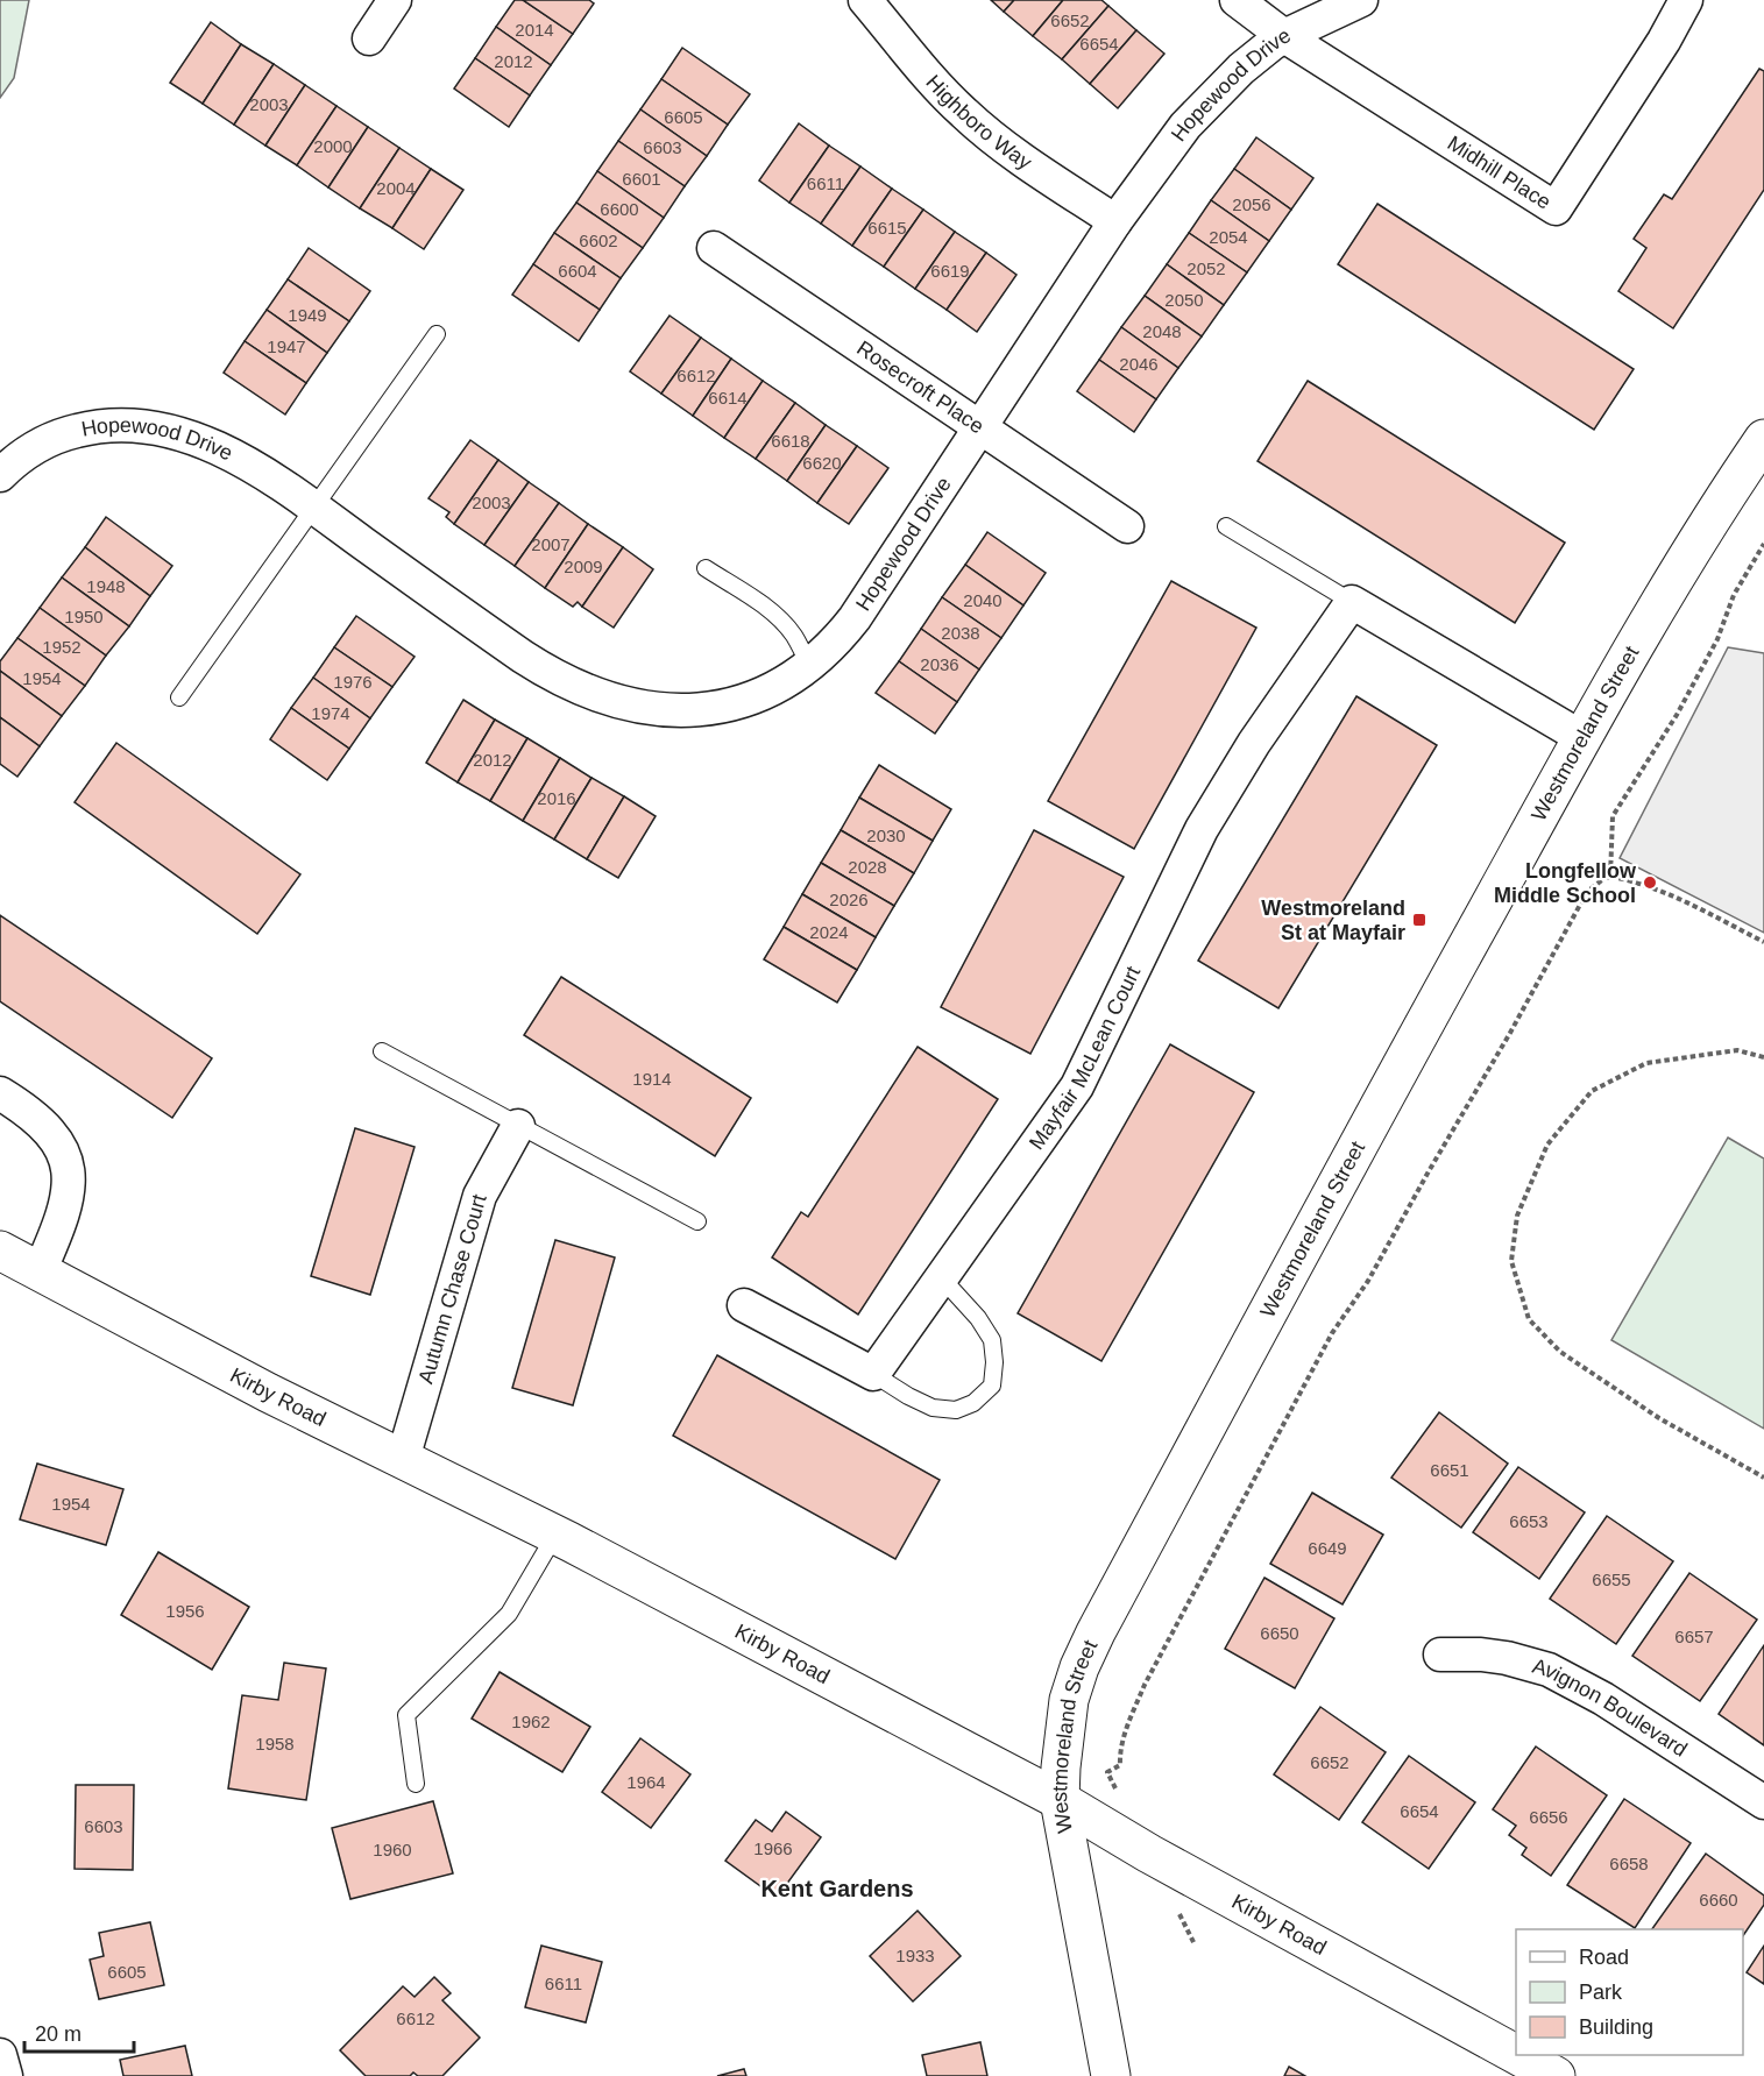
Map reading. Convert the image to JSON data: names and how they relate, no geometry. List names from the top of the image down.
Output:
{
  "streets": {
    "main road": ["Westmoreland Street", "Kirby Road"],
    "street": [
      "Hopewood Drive",
      "Highboro Way",
      "Midhill Place",
      "Rosecroft Place",
      "Mayfair McLean Court",
      "Autumn Chase Court",
      "Avignon Boulevard"
    ]
  },
  "crossings": [
    ["Hopewood Drive", "Highboro Way"],
    ["Hopewood Drive", "Midhill Place"],
    ["Hopewood Drive", "Rosecroft Place"],
    ["Westmoreland Street", "Kirby Road"],
    ["Autumn Chase Court", "Kirby Road"]
  ],
  "districts": ["Kent Gardens"],
  "places": {
    "other": ["Longfellow Middle School"],
    "transit": ["Westmoreland St at Mayfair"]
  },
  "house_numbers": [
    "6652",
    "2014",
    "6654",
    "2012",
    "2003",
    "6605",
    "2000",
    "6603",
    "6601",
    "6611",
    "2004",
    "2056",
    "6600",
    "6615",
    "2054",
    "6602",
    "2052",
    "6604",
    "6619",
    "2050",
    "1949",
    "2048",
    "1947",
    "2046",
    "6612",
    "6614",
    "6618",
    "6620",
    "2003",
    "2007",
    "2009",
    "1948",
    "2040",
    "1950",
    "2038",
    "1952",
    "2036",
    "1954",
    "1976",
    "1974",
    "2012",
    "2016",
    "2030",
    "2028",
    "2026",
    "2024",
    "1914",
    "6651",
    "1954",
    "6653",
    "6649",
    "6655",
    "1956",
    "6650",
    "6657",
    "1962",
    "1958",
    "6652",
    "1964",
    "6654",
    "6656",
    "6603",
    "1966",
    "1960",
    "6658",
    "6660",
    "1933",
    "6605",
    "6611",
    "6612"
  ],
  "legend": ["Road", "Park", "Building"],
  "scale_bar": "20 m"
}
